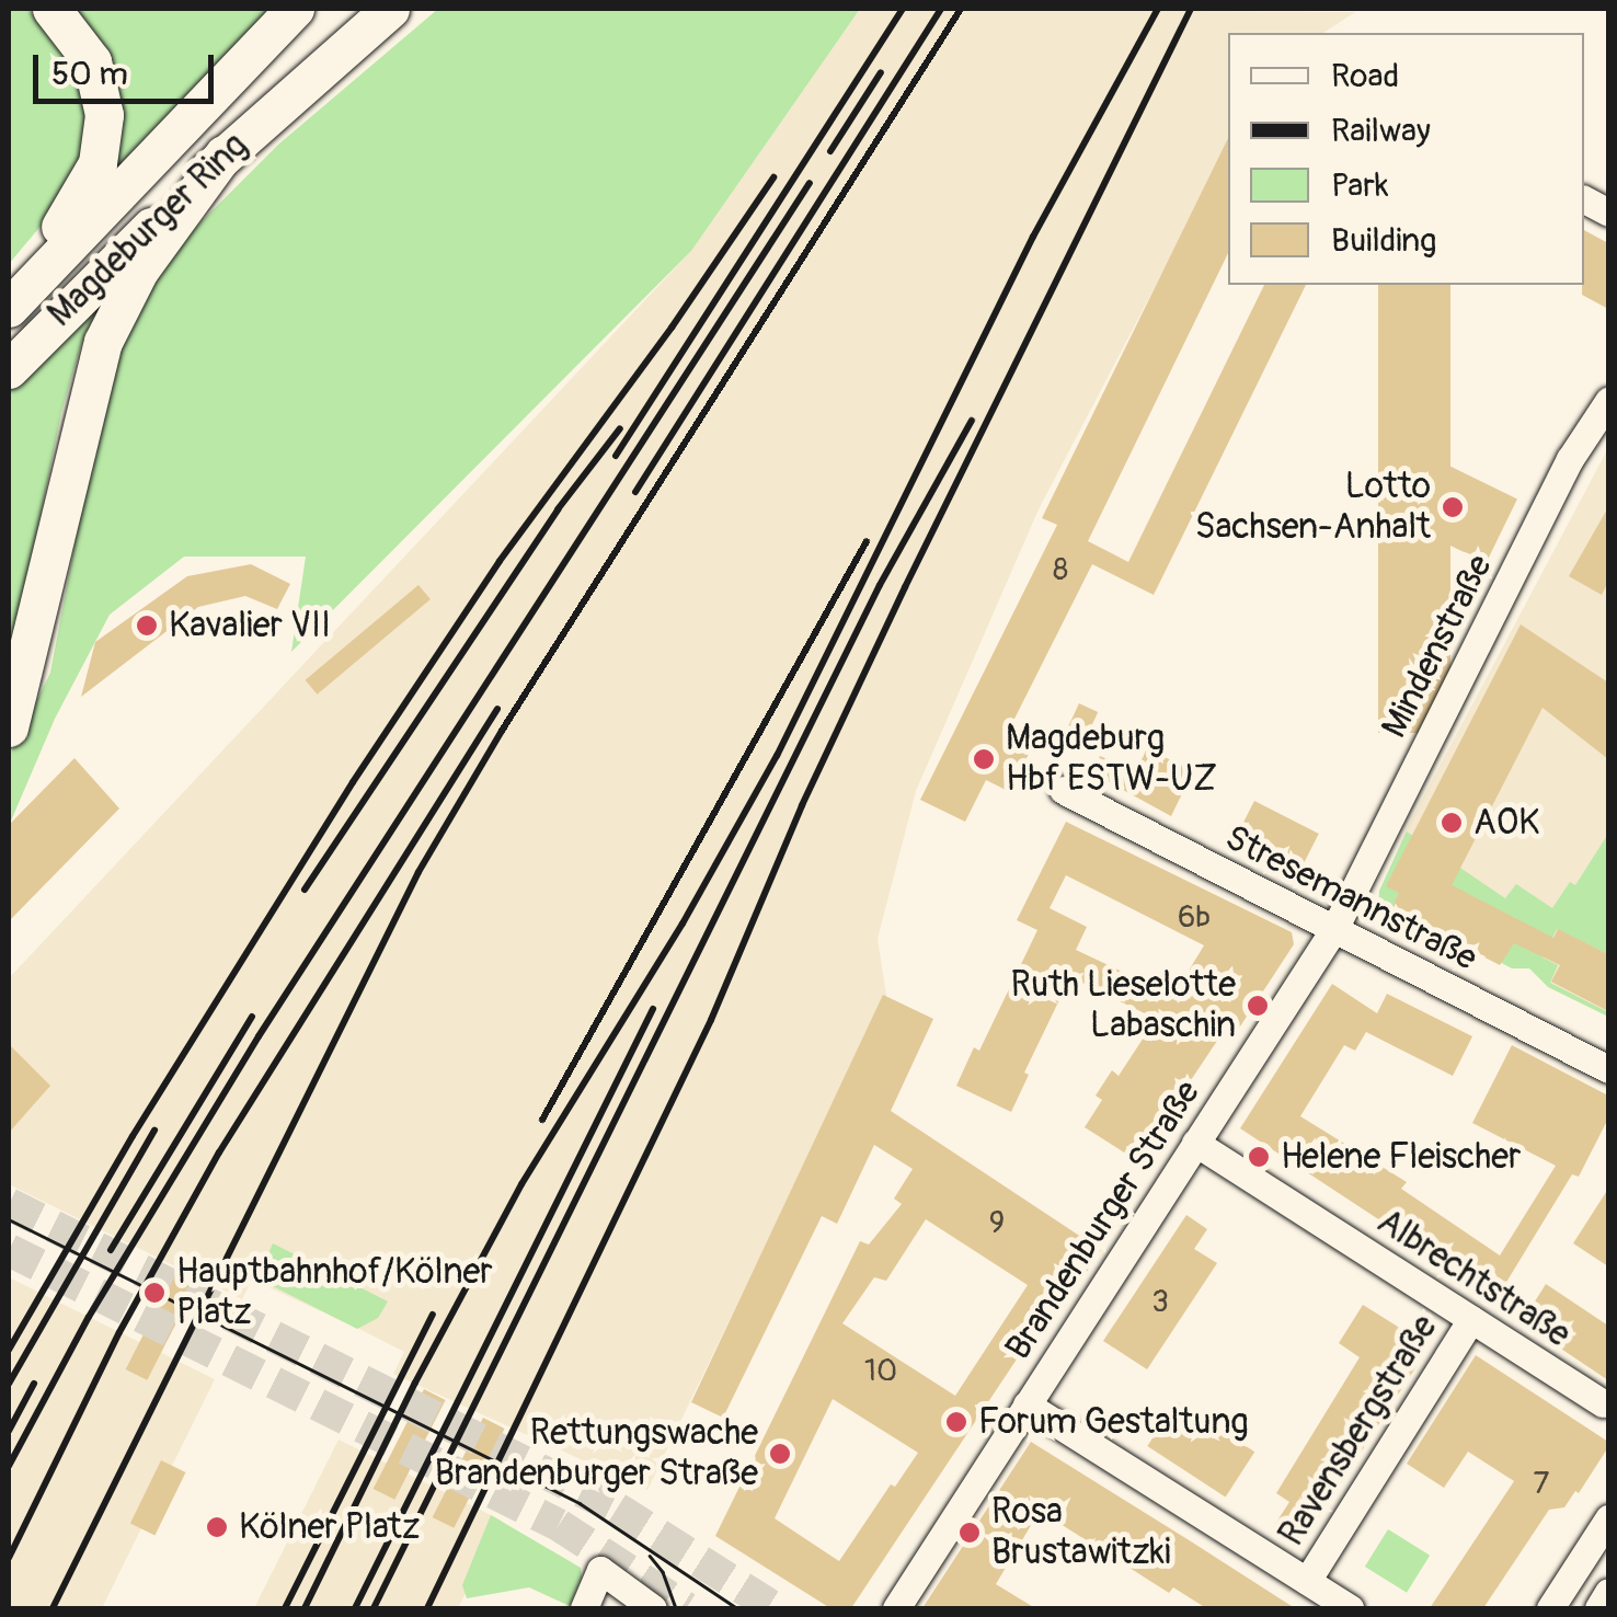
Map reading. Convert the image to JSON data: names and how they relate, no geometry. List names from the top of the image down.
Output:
{
  "streets": {
    "highway": ["Magdeburger Ring"],
    "street": [
      "Mindenstraße",
      "Stresemannstraße",
      "Brandenburger Straße",
      "Albrechtstraße",
      "Ravensbergstraße"
    ]
  },
  "crossings": [
    ["Mindenstraße", "Stresemannstraße"],
    ["Mindenstraße", "Brandenburger Straße"],
    ["Stresemannstraße", "Brandenburger Straße"],
    ["Brandenburger Straße", "Albrechtstraße"],
    ["Albrechtstraße", "Ravensbergstraße"]
  ],
  "places": [
    "Lotto Sachsen-Anhalt",
    "Kavalier VII",
    "Magdeburg Hbf ESTW-UZ",
    "AOK",
    "Ruth Lieselotte Labaschin",
    "Helene Fleischer",
    "Hauptbahnhof/Kölner Platz",
    "Forum Gestaltung",
    "Rettungswache Brandenburger Straße",
    "Kölner Platz",
    "Rosa Brustawitzki"
  ],
  "house_numbers": [
    "8",
    "6b",
    "9",
    "3",
    "10",
    "7"
  ],
  "legend": [
    "Road",
    "Railway",
    "Park",
    "Building"
  ],
  "scale_bar": "50 m"
}
